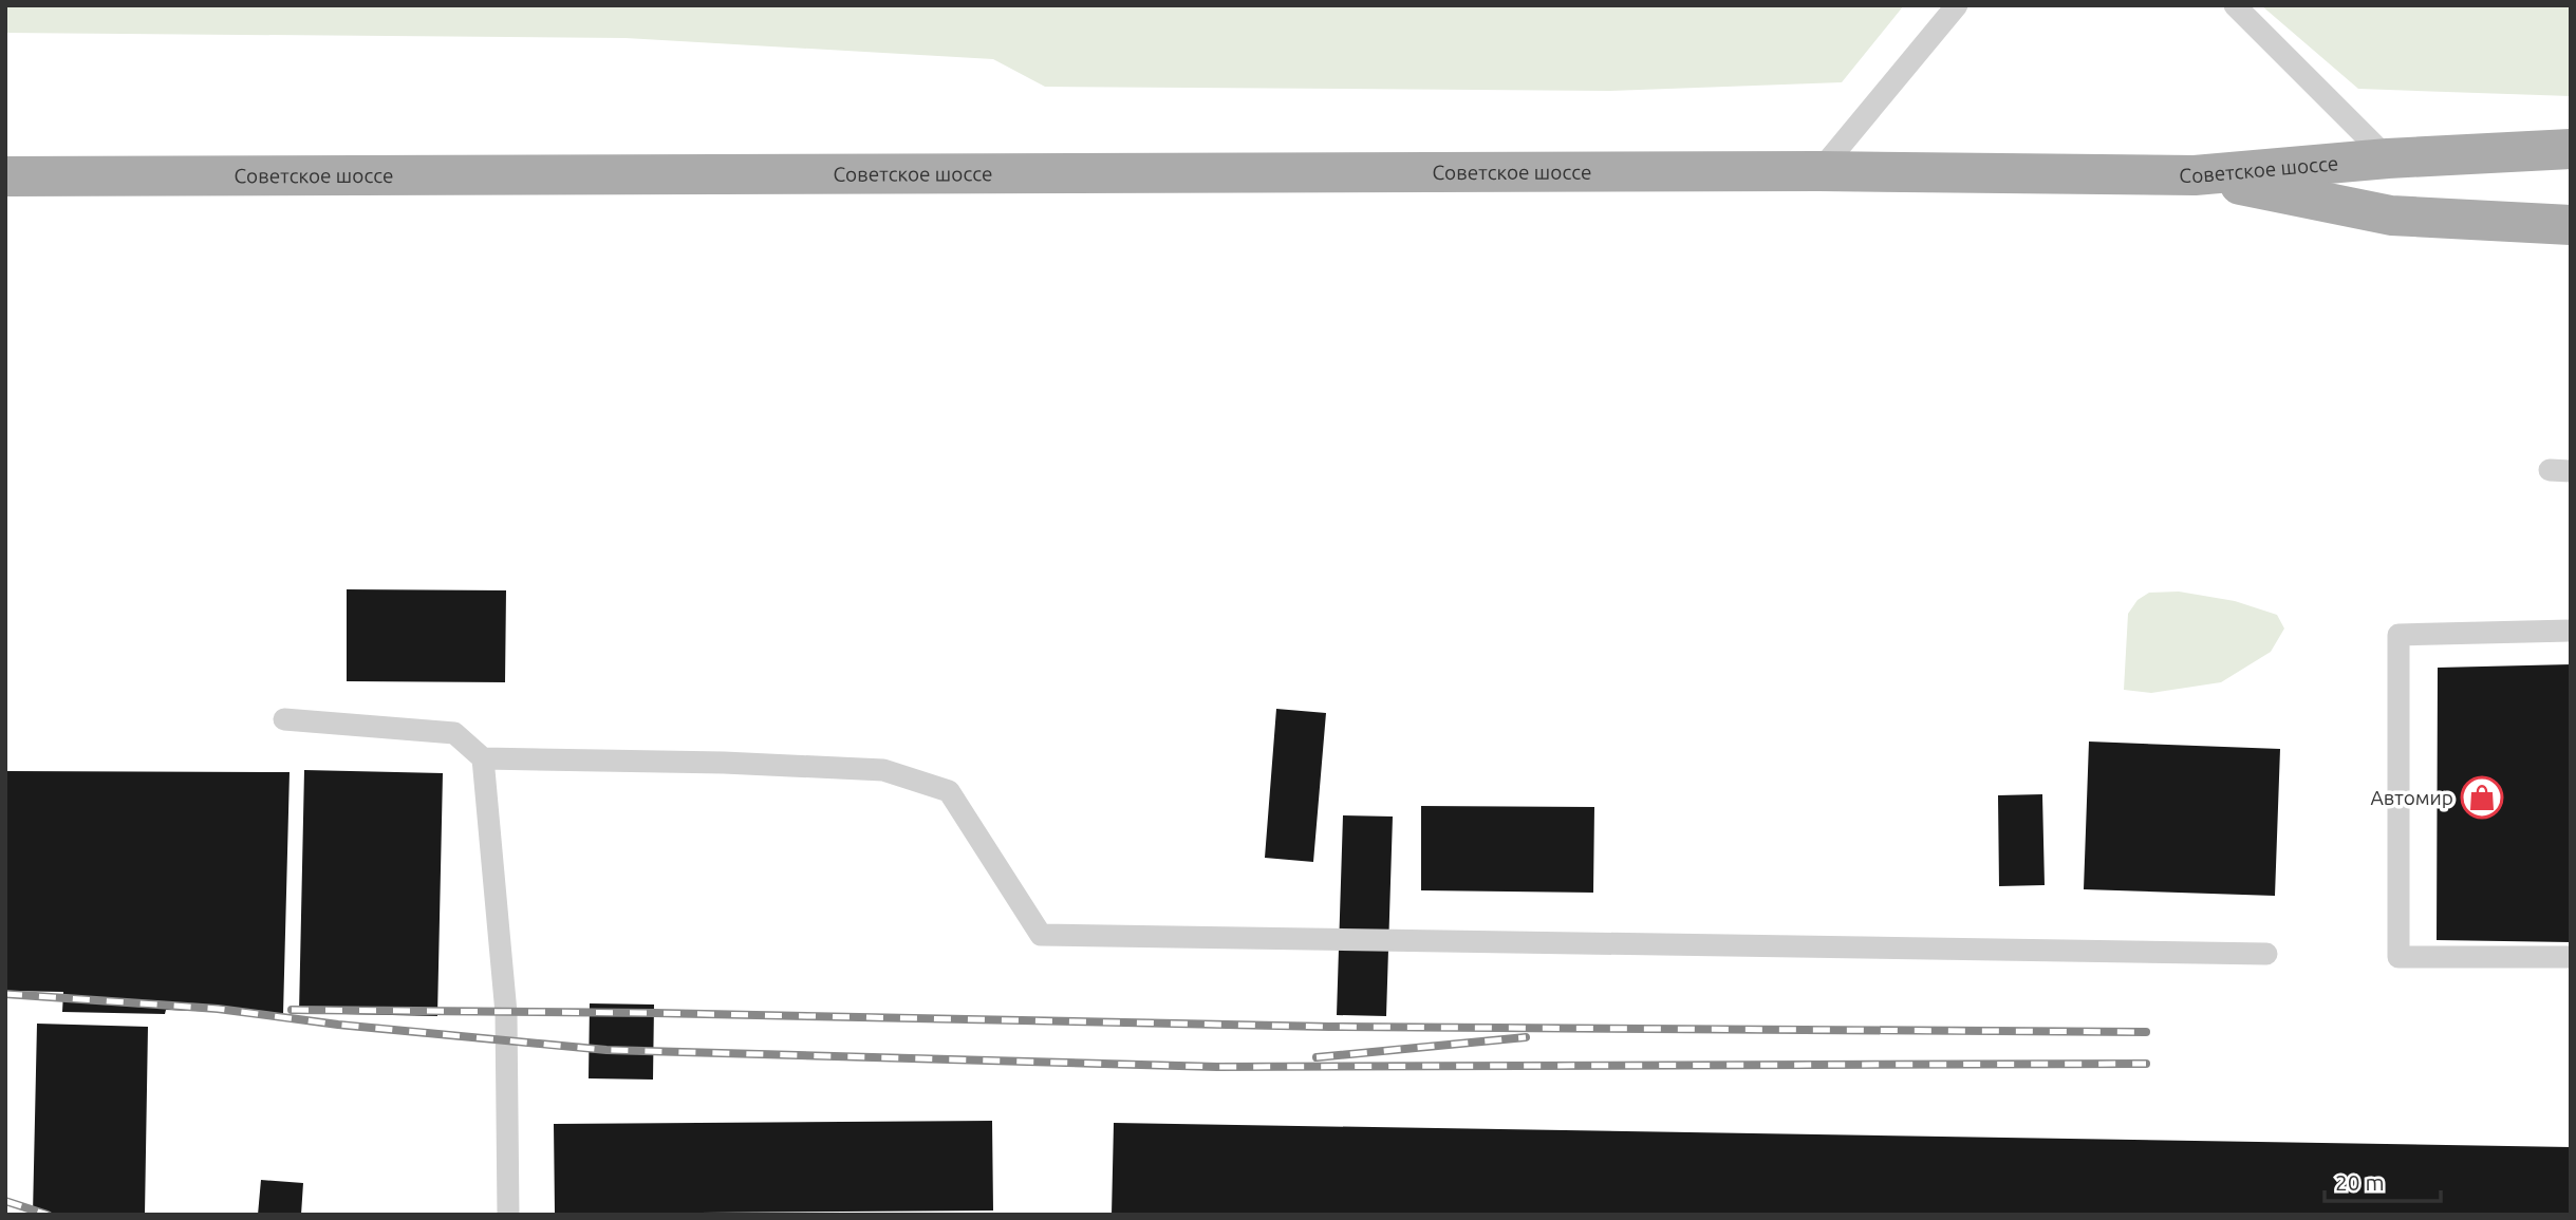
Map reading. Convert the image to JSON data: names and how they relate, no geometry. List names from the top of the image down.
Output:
{
  "streets": {
    "main road": ["Советское шоссе"]
  },
  "places": {
    "shop": ["Автомир"]
  },
  "scale_bar": "20 m"
}
